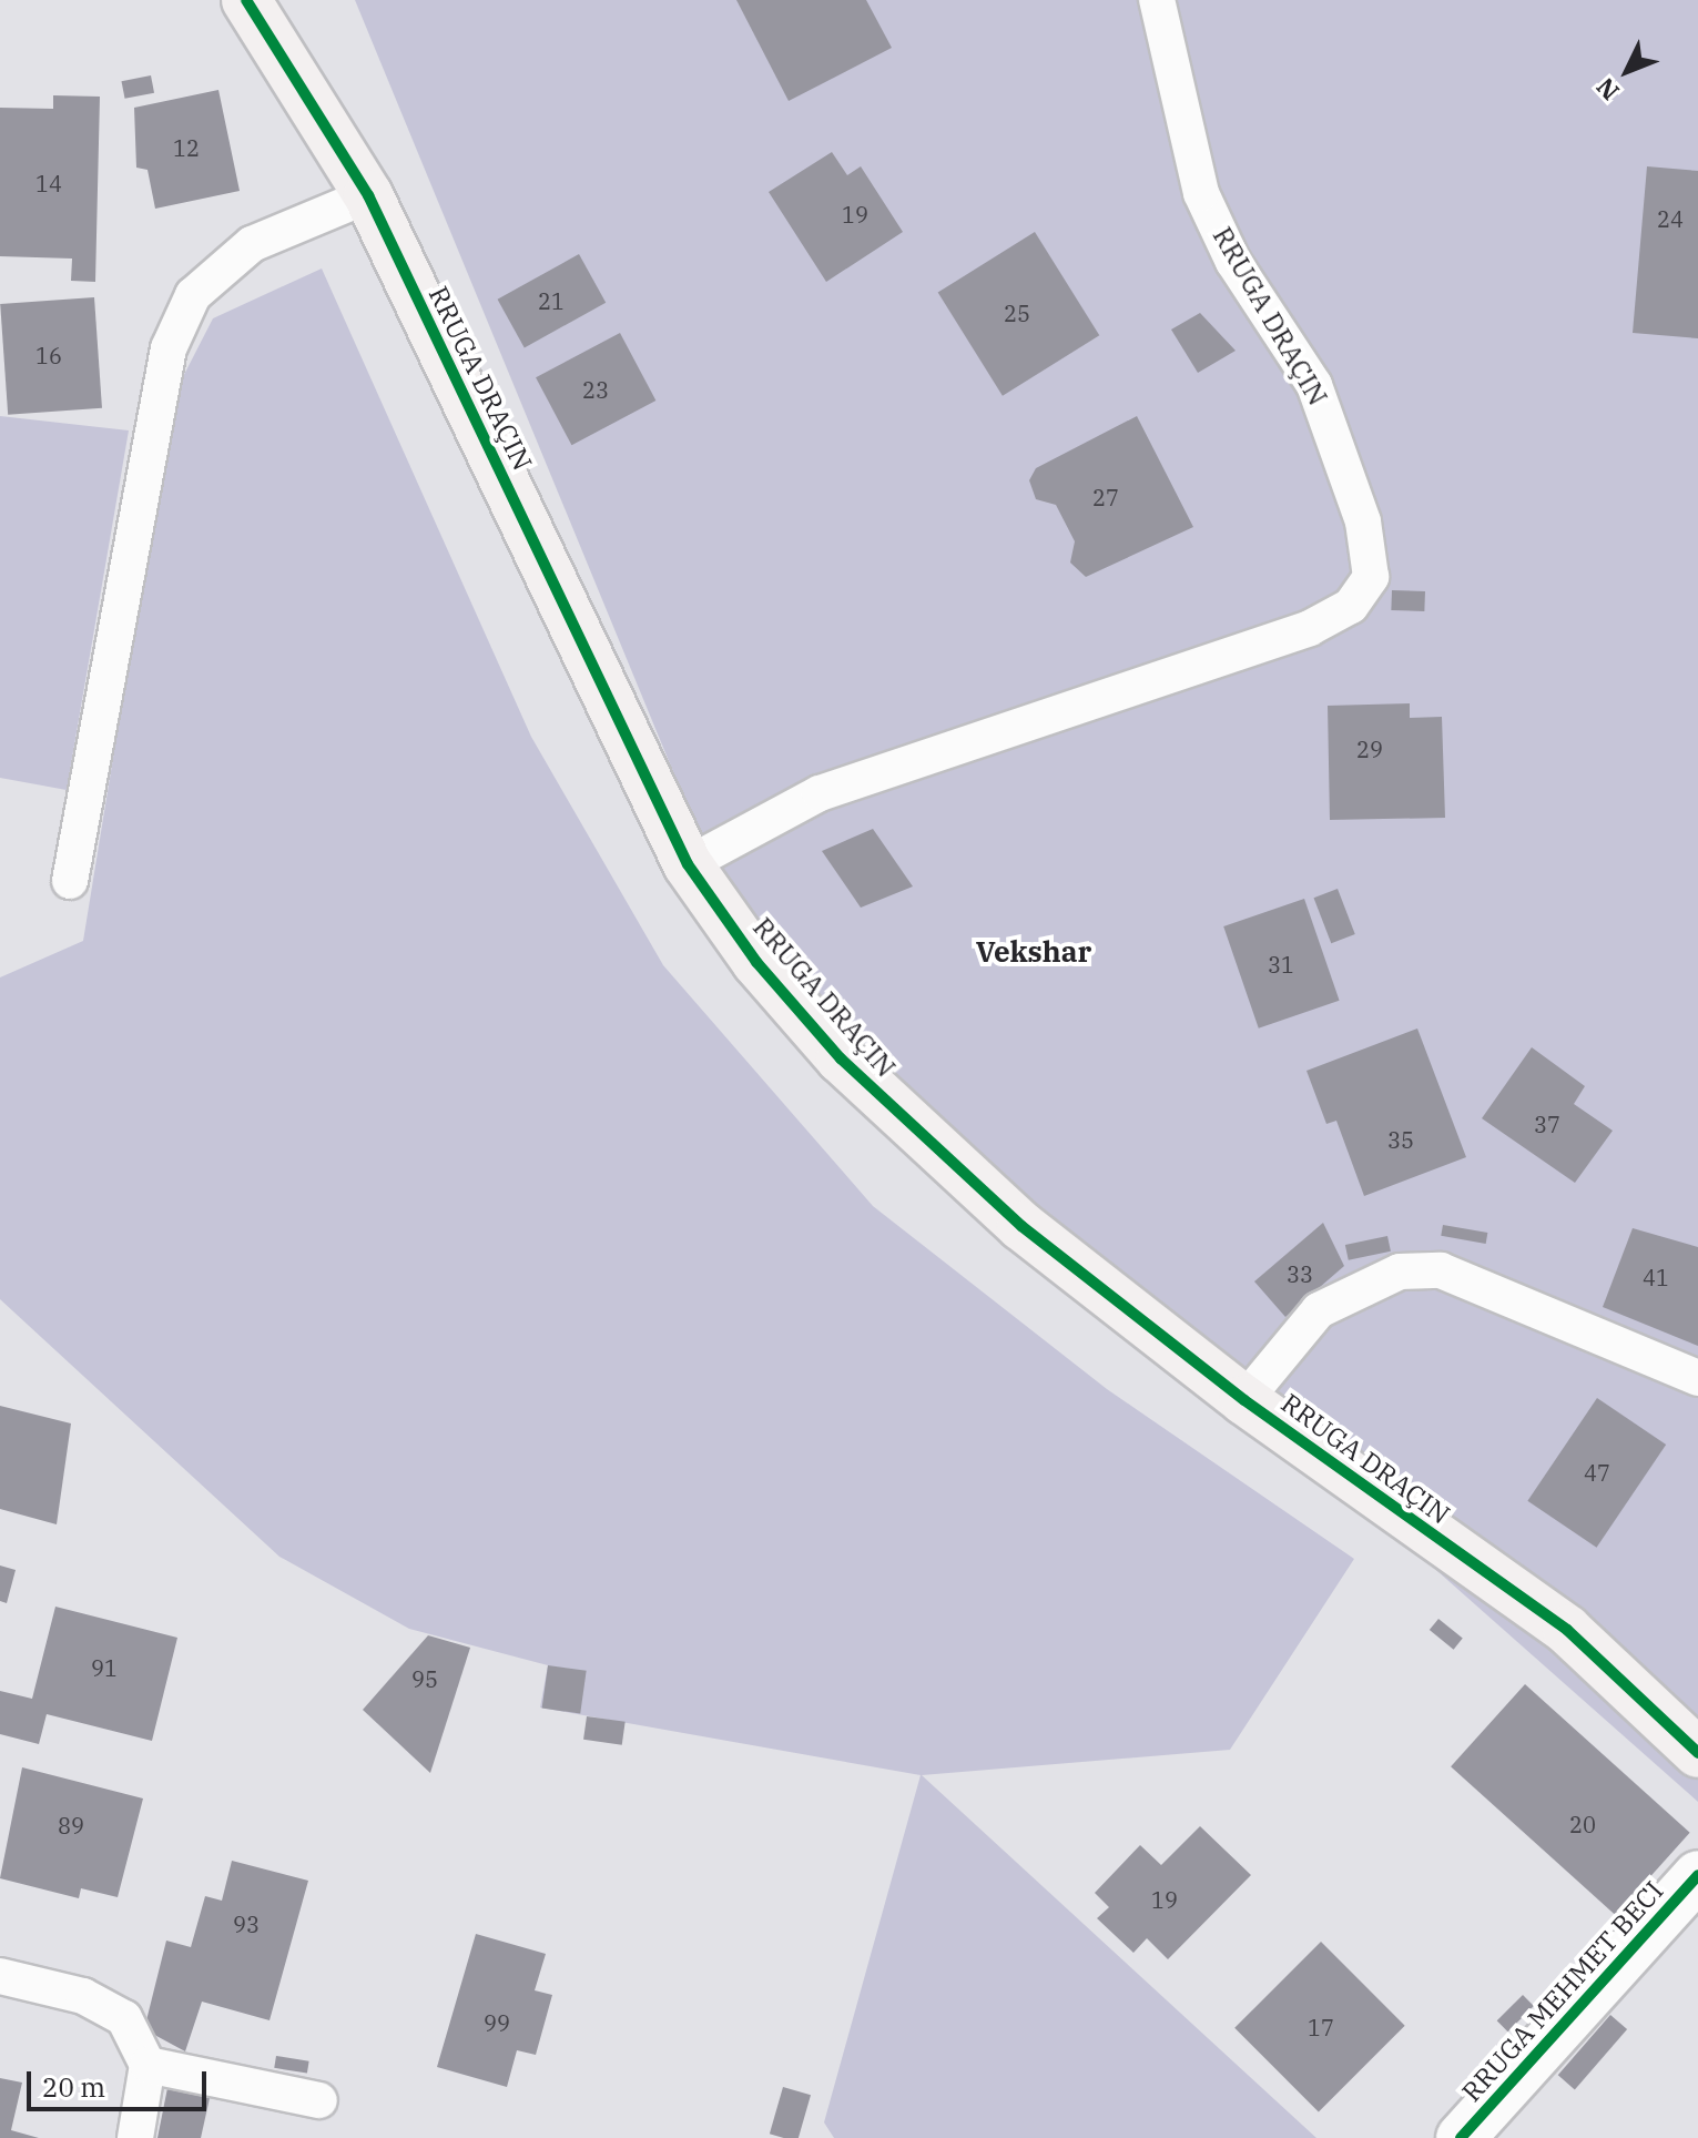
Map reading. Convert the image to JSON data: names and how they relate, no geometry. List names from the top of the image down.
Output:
{
  "streets": {
    "main road": ["RRUGA DRAÇIN"],
    "street": ["RRUGA MEHMET BECI"]
  },
  "districts": ["Vekshar"],
  "house_numbers": [
    "12",
    "14",
    "19",
    "24",
    "21",
    "25",
    "16",
    "23",
    "27",
    "29",
    "31",
    "37",
    "35",
    "33",
    "41",
    "47",
    "91",
    "95",
    "20",
    "89",
    "19",
    "93",
    "99",
    "17"
  ],
  "scale_bar": "20 m",
  "north": "bottom left"
}
